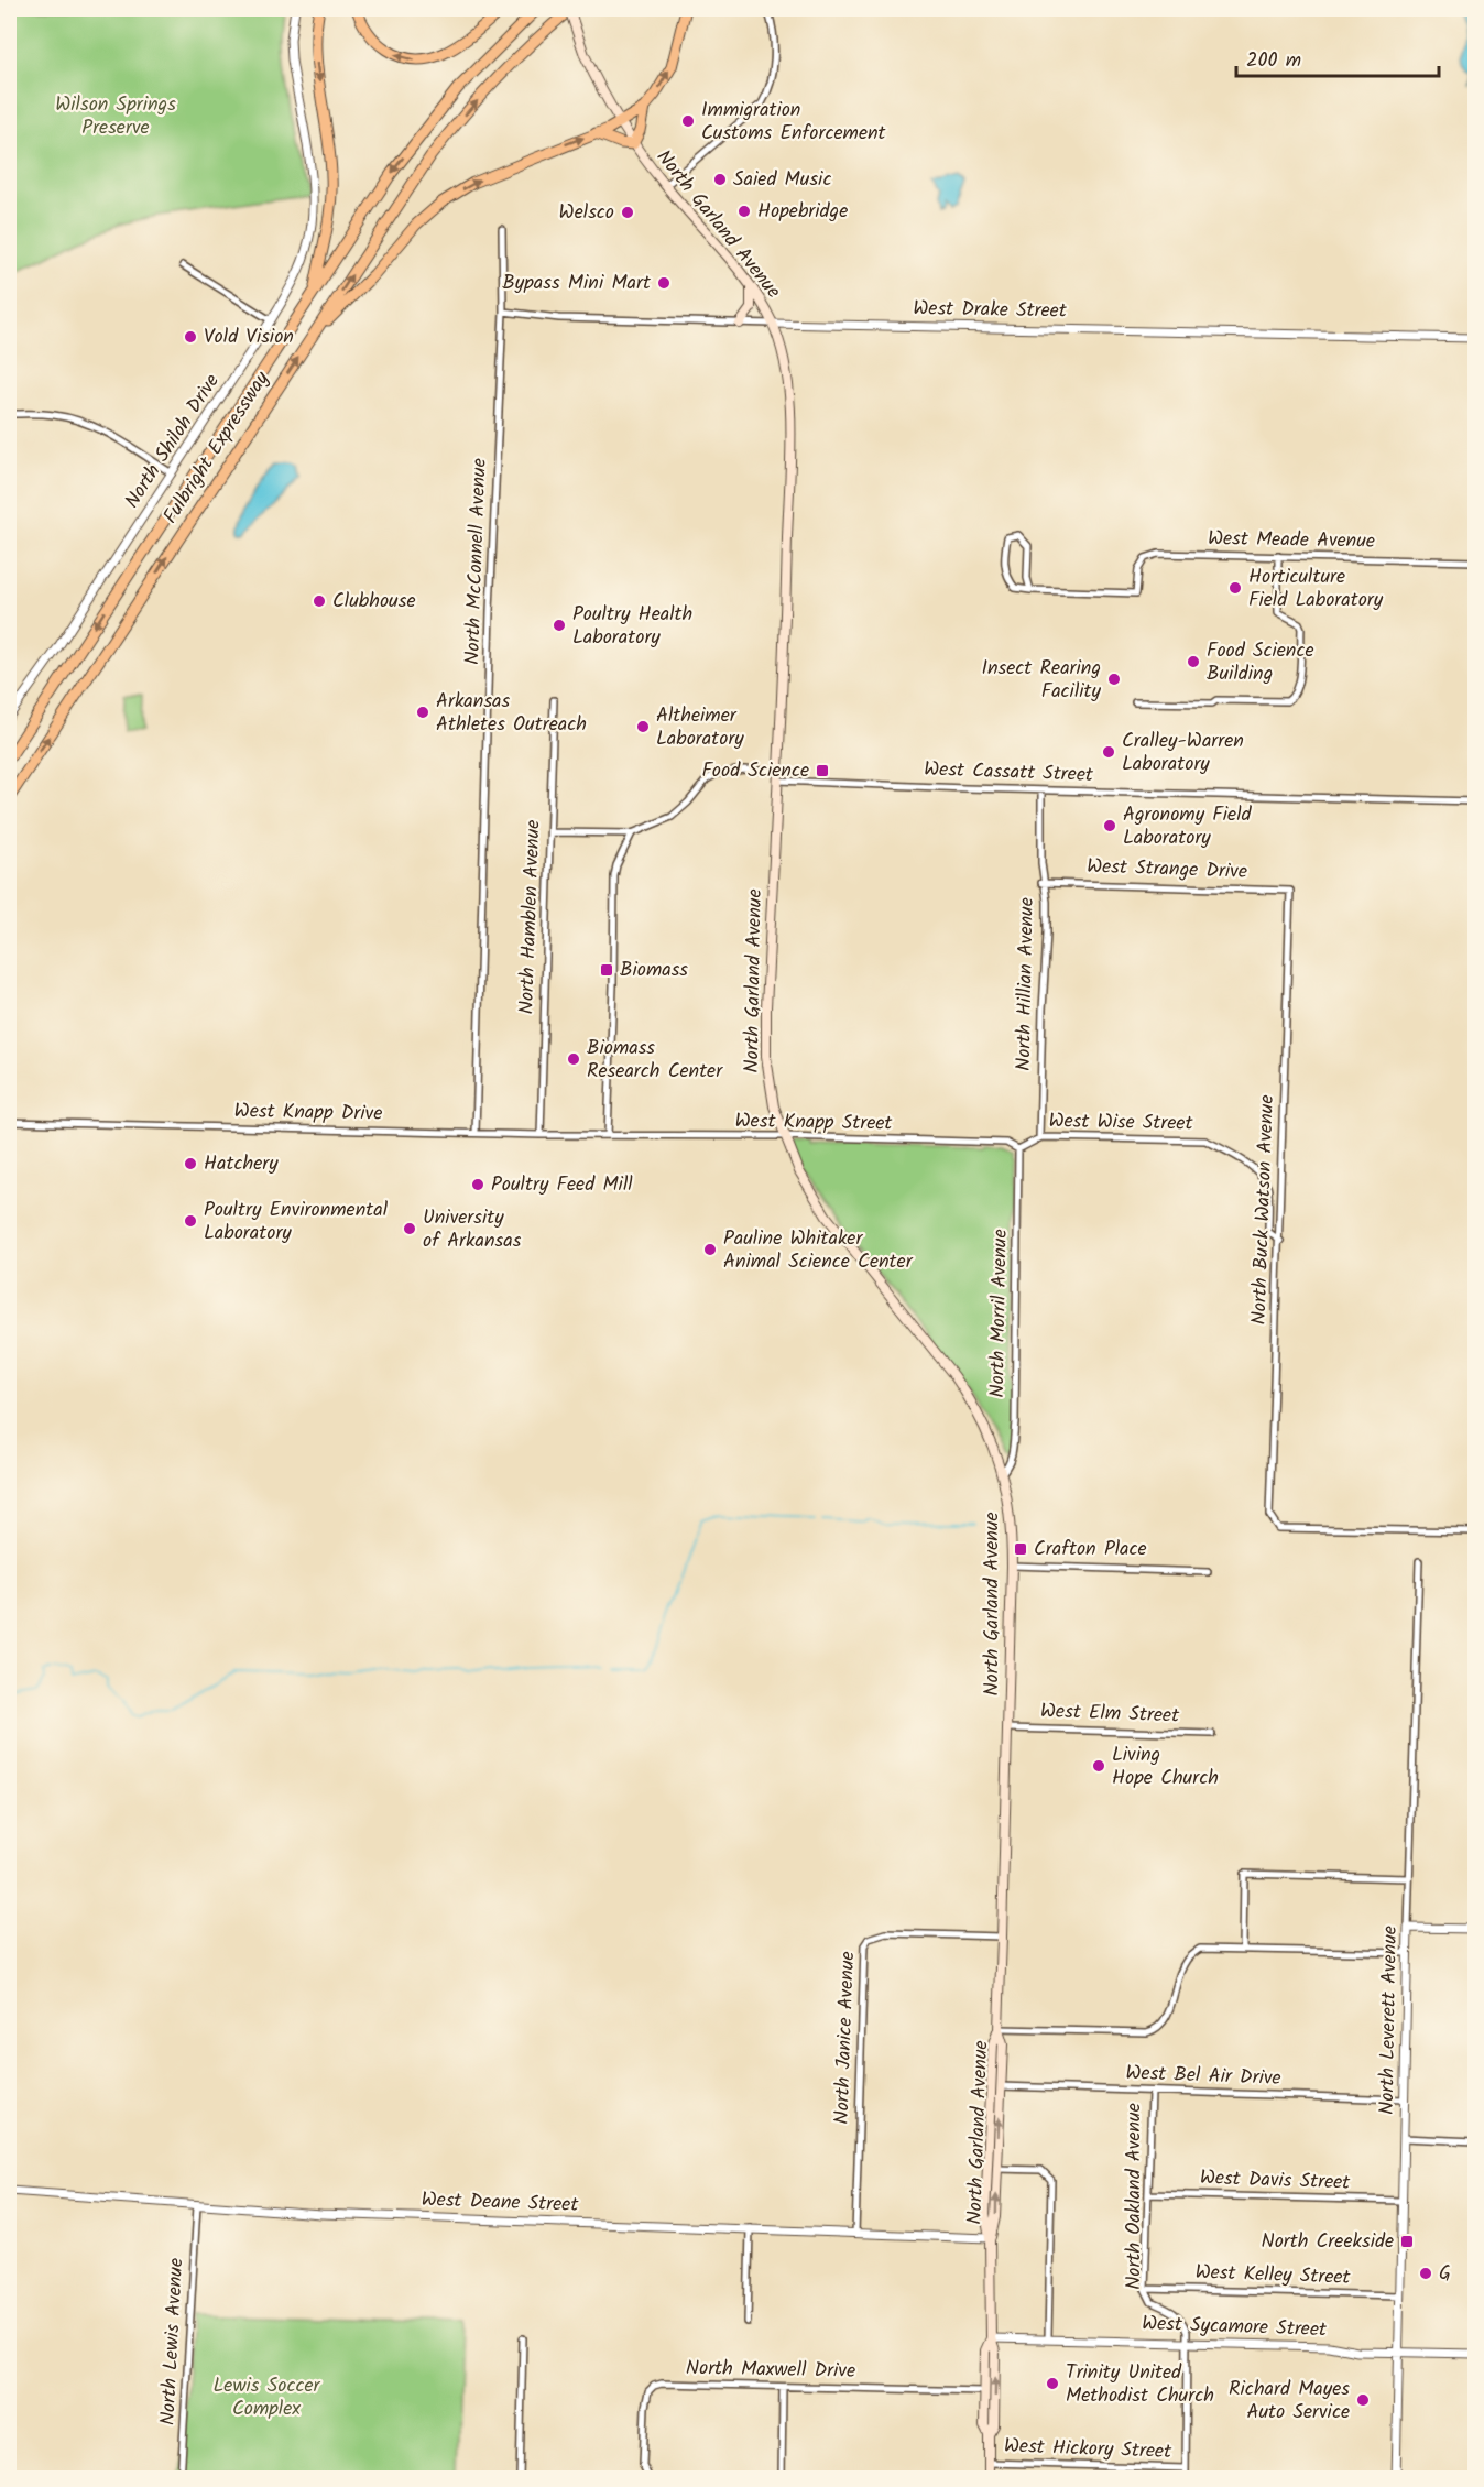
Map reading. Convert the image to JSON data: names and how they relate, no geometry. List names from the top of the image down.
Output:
{
  "streets": {
    "highway": ["Fulbright Expressway"],
    "main road": ["North Garland Avenue"],
    "street": [
      "West Drake Street",
      "North Shiloh Drive",
      "West Meade Avenue",
      "North McConnell Avenue",
      "West Cassatt Street",
      "West Strange Drive",
      "North Hamblen Avenue",
      "North Hillian Avenue",
      "West Knapp Drive",
      "West Knapp Street",
      "West Wise Street",
      "North Buck Watson Avenue",
      "North Morril Avenue",
      "West Elm Street",
      "North Leverett Avenue",
      "North Janice Avenue",
      "West Bel Air Drive",
      "West Davis Street",
      "North Oakland Avenue",
      "West Deane Street",
      "West Kelley Street",
      "West Sycamore Street",
      "North Lewis Avenue",
      "North Maxwell Drive",
      "West Hickory Street"
    ]
  },
  "crossings": [
    ["North Garland Avenue", "West Drake Street"],
    ["North Garland Avenue", "Fulbright Expressway"],
    ["North Garland Avenue", "West Cassatt Street"],
    ["North Garland Avenue", "West Knapp Street"],
    ["North Garland Avenue", "North Morril Avenue"],
    ["North Garland Avenue", "West Elm Street"],
    ["North Garland Avenue", "North Janice Avenue"],
    ["North Garland Avenue", "West Bel Air Drive"],
    ["North Garland Avenue", "West Deane Street"],
    ["North Garland Avenue", "West Sycamore Street"],
    ["North Garland Avenue", "North Maxwell Drive"],
    ["North Garland Avenue", "West Hickory Street"],
    ["West Drake Street", "North McConnell Avenue"],
    ["North McConnell Avenue", "West Knapp Drive"],
    ["West Cassatt Street", "North Hillian Avenue"],
    ["West Strange Drive", "North Hillian Avenue"],
    ["West Strange Drive", "North Buck Watson Avenue"],
    ["North Hamblen Avenue", "West Knapp Drive"],
    ["North Hillian Avenue", "West Wise Street"],
    ["West Knapp Drive", "West Knapp Street"],
    ["West Knapp Street", "West Wise Street"],
    ["West Knapp Street", "North Morril Avenue"],
    ["West Wise Street", "North Buck Watson Avenue"],
    ["West Wise Street", "North Morril Avenue"],
    ["North Leverett Avenue", "West Bel Air Drive"],
    ["North Leverett Avenue", "West Davis Street"],
    ["North Leverett Avenue", "West Kelley Street"],
    ["North Leverett Avenue", "West Sycamore Street"],
    ["North Janice Avenue", "West Deane Street"],
    ["West Bel Air Drive", "North Oakland Avenue"],
    ["West Davis Street", "North Oakland Avenue"],
    ["North Oakland Avenue", "West Kelley Street"],
    ["North Oakland Avenue", "West Sycamore Street"],
    ["North Oakland Avenue", "West Hickory Street"],
    ["West Deane Street", "North Lewis Avenue"]
  ],
  "parks": ["Wilson Springs Preserve", "Lewis Soccer Complex"],
  "places": {
    "other": [
      "Immigration Customs Enforcement",
      "Saied Music",
      "Hopebridge",
      "Welsco",
      "Bypass Mini Mart",
      "Vold Vision",
      "Horticulture Field Laboratory",
      "Clubhouse",
      "Poultry Health Laboratory",
      "Food Science Building",
      "Insect Rearing Facility",
      "Arkansas Athletes Outreach",
      "Altheimer Laboratory",
      "Cralley-Warren Laboratory",
      "Agronomy Field Laboratory",
      "Biomass Research Center",
      "Hatchery",
      "Poultry Feed Mill",
      "Poultry Environmental Laboratory",
      "University of Arkansas",
      "Pauline Whitaker Animal Science Center",
      "Living Hope Church",
      "G",
      "Trinity United Methodist Church",
      "Richard Mayes Auto Service"
    ],
    "transit": [
      "Food Science",
      "Biomass",
      "Crafton Place",
      "North Creekside"
    ]
  },
  "scale_bar": "200 m"
}
